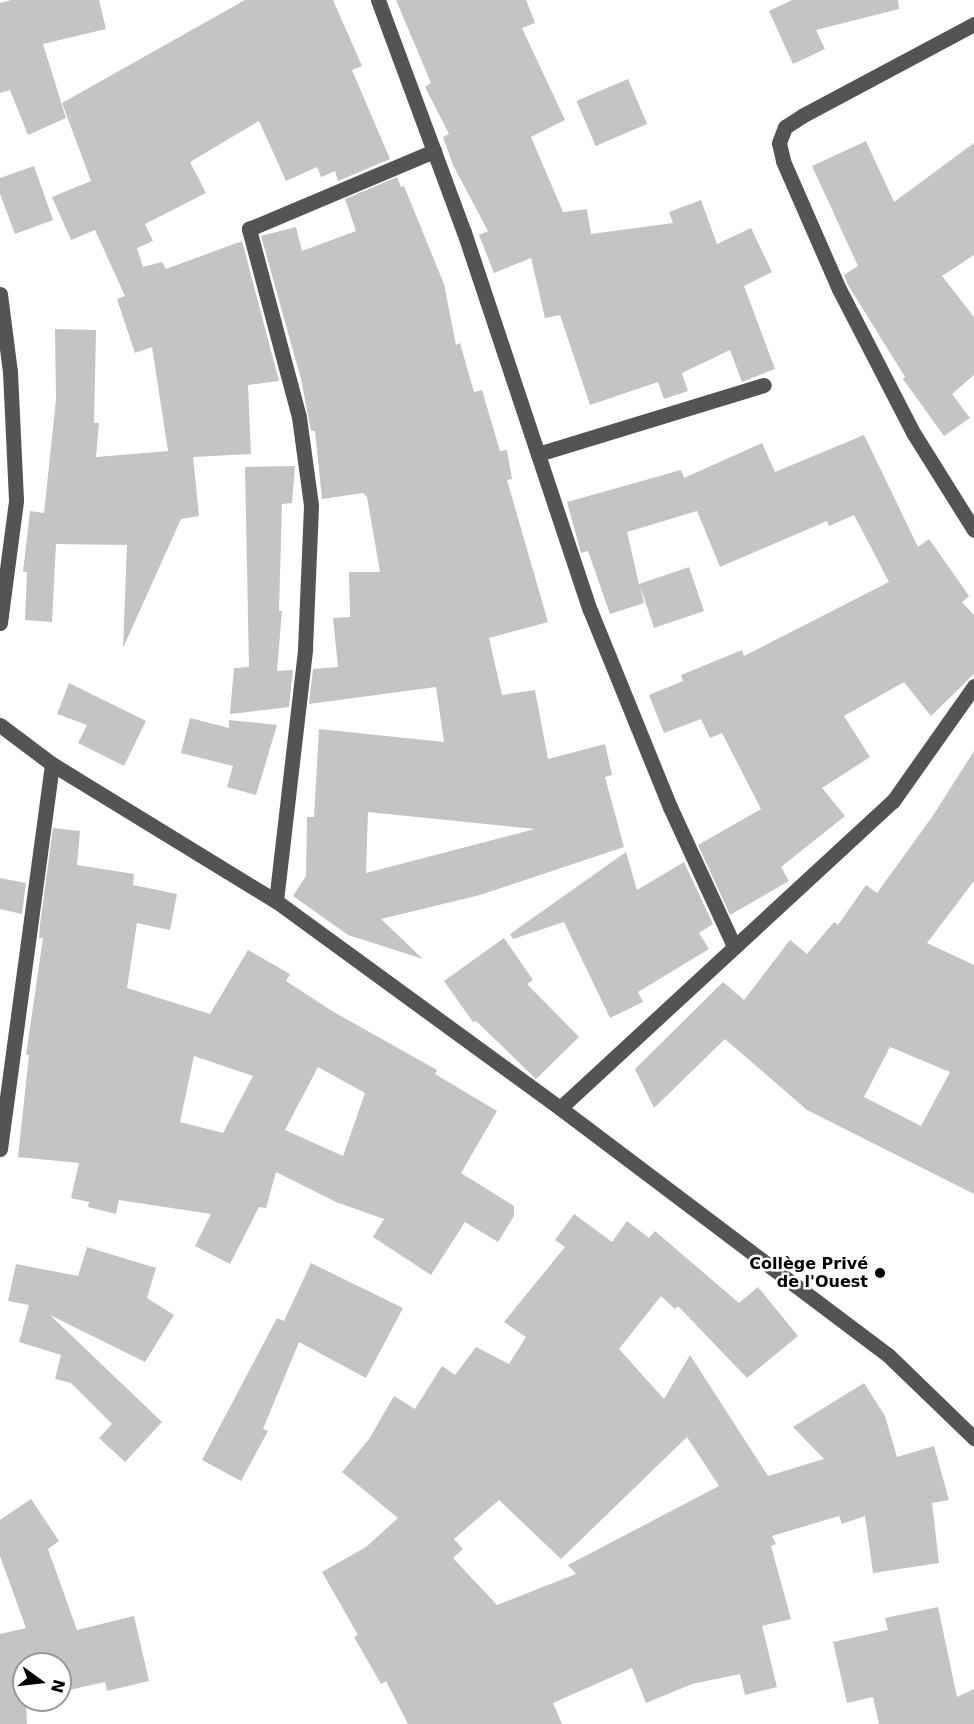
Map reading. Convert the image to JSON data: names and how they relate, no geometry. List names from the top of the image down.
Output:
{
  "places": ["Collège Privé de l'Ouest"],
  "north": "right"
}
